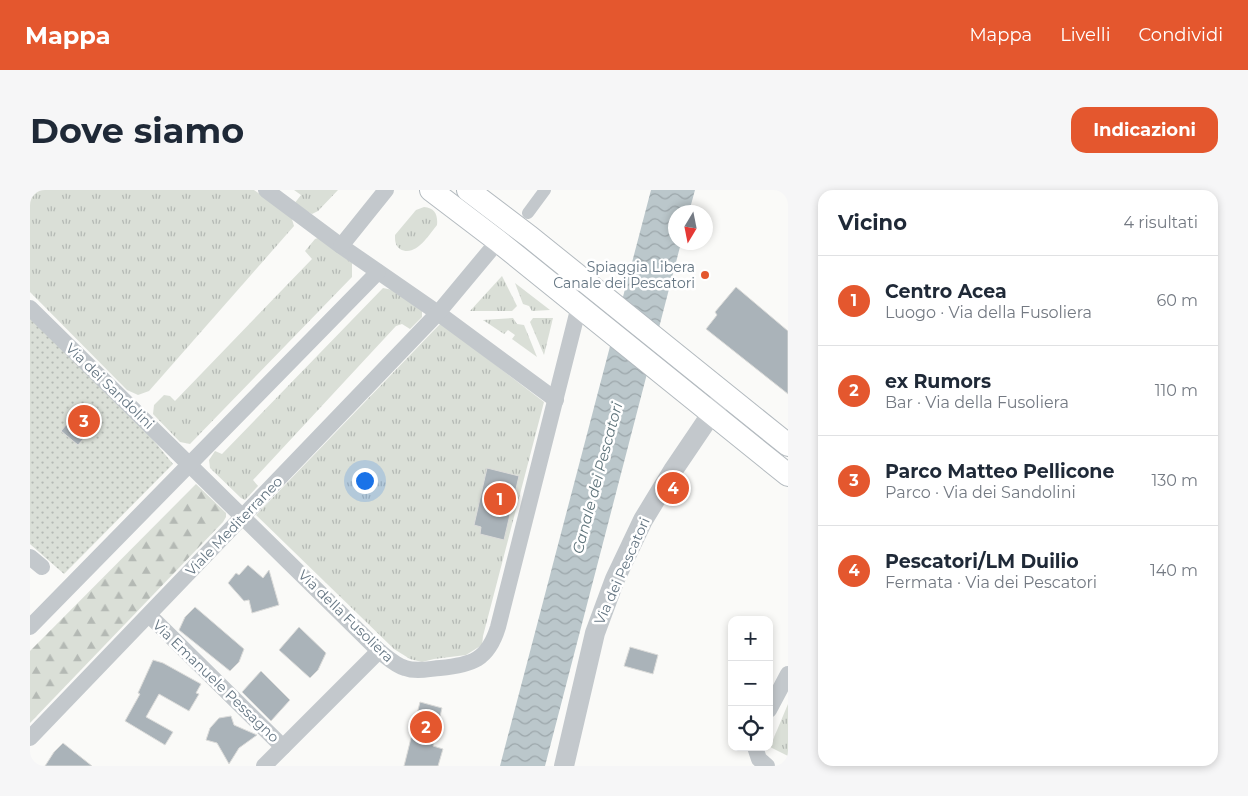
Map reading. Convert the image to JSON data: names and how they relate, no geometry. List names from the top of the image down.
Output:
{
  "streets": {
    "street": [
      "Via dei Sandolini",
      "Viale Mediterraneo",
      "Via dei Pescatori",
      "Via della Fusoliera",
      "Via Emanuele Pessagno"
    ]
  },
  "crossings": [
    ["Via dei Sandolini", "Via della Fusoliera"],
    ["Viale Mediterraneo", "Via della Fusoliera"],
    ["Viale Mediterraneo", "Via Emanuele Pessagno"]
  ],
  "water": ["Canale dei Pescatori"],
  "places": ["Spiaggia Libera Canale dei Pescatori"],
  "north": "bottom",
  "page": {
    "header": "Mappa",
    "nav": ["Mappa", "Livelli", "Condividi"],
    "buttons": "Indicazioni",
    "title": "Dove siamo",
    "heading": ["Vicino", "4 risultati"],
    "list": [
      {
        "mark": "1",
        "name": "Centro Acea",
        "note": "Luogo · Via della Fusoliera",
        "value": "60 m"
      },
      {
        "mark": "2",
        "name": "ex Rumors",
        "note": "Bar · Via della Fusoliera",
        "value": "110 m"
      },
      {
        "mark": "3",
        "name": "Parco Matteo Pellicone",
        "note": "Parco · Via dei Sandolini",
        "value": "130 m"
      },
      {
        "mark": "4",
        "name": "Pescatori/LM Duilio",
        "note": "Fermata · Via dei Pescatori",
        "value": "140 m"
      }
    ],
    "pins": [
      "3",
      "4",
      "1",
      "2"
    ],
    "map_buttons": ["+", "−"]
  }
}
